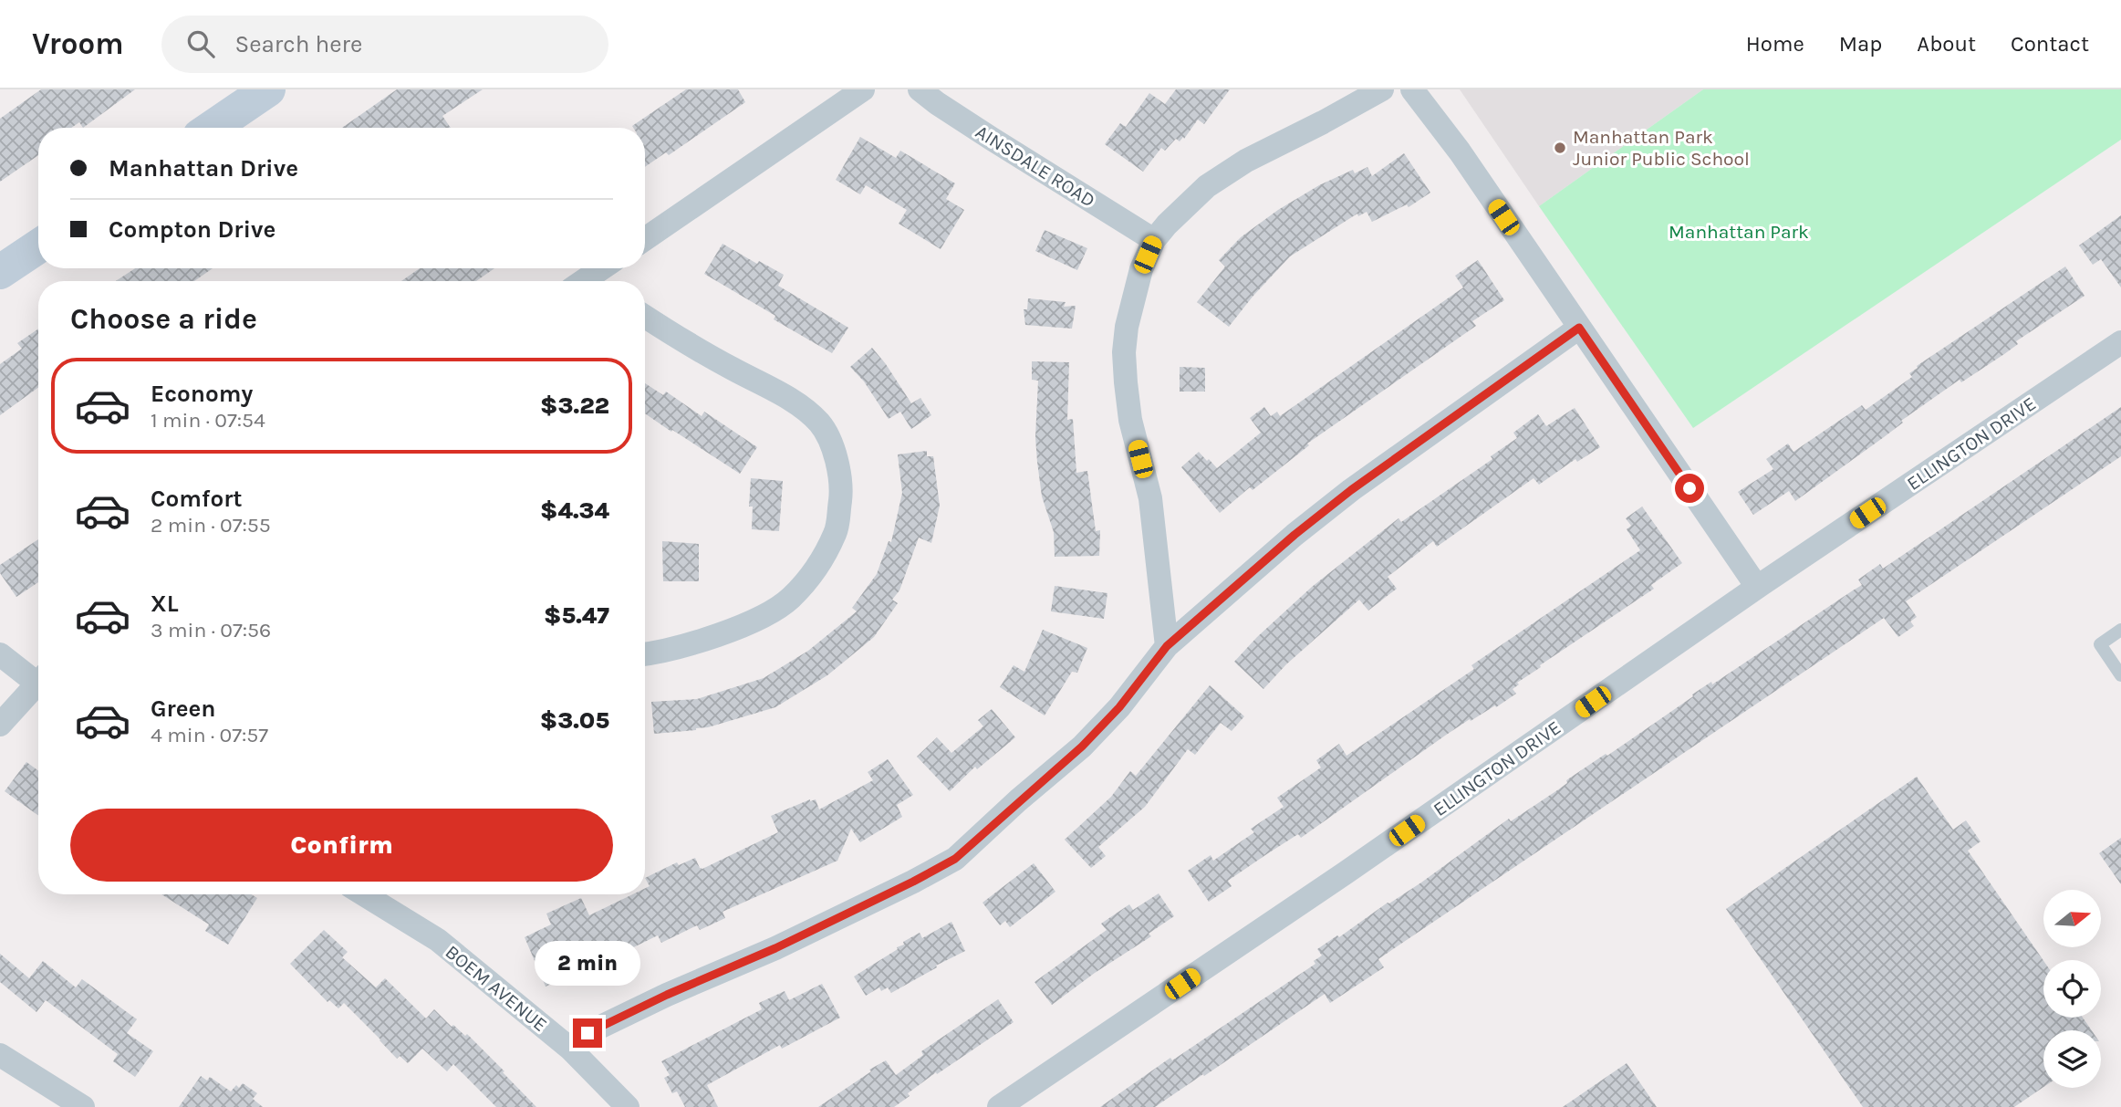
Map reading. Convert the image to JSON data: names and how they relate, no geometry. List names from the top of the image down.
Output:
{
  "streets": {
    "street": ["AINSDALE ROAD", "ELLINGTON DRIVE", "BOEM AVENUE"]
  },
  "parks": ["Manhattan Park"],
  "places": ["Manhattan Park Junior Public School"],
  "north": "right",
  "page": {
    "header": "Vroom",
    "search": "Search here",
    "nav": [
      "Home",
      "Map",
      "About",
      "Contact"
    ],
    "banner": ["Manhattan Drive", "Compton Drive"],
    "heading": "Choose a ride",
    "list": [
      {
        "name": "Economy",
        "note": "1 min · 07:54",
        "value": "$3.22"
      },
      {
        "name": "Comfort",
        "note": "2 min · 07:55",
        "value": "$4.34"
      },
      {
        "name": "XL",
        "note": "3 min · 07:56",
        "value": "$5.47"
      },
      {
        "name": "Green",
        "note": "4 min · 07:57",
        "value": "$3.05"
      }
    ],
    "buttons": "Confirm",
    "bubble": "2 min"
  }
}
